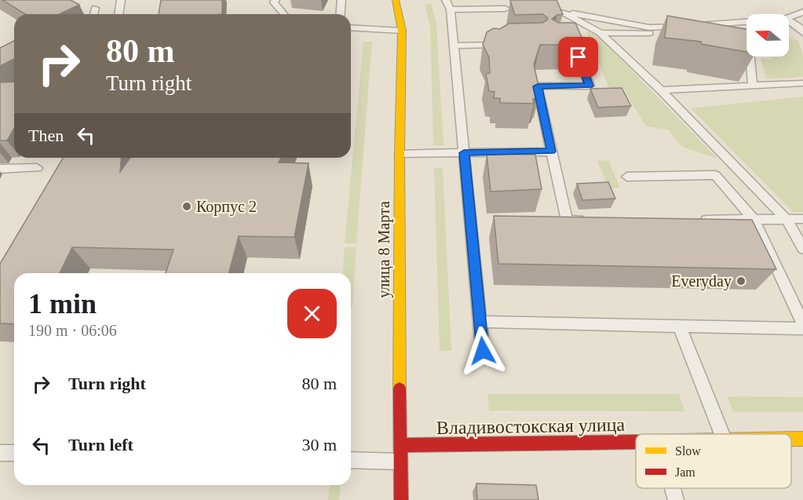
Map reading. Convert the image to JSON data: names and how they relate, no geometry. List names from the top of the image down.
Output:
{
  "streets": {
    "main road": ["улица 8 Марта", "Владивостокская улица"]
  },
  "crossings": [
    ["улица 8 Марта", "Владивостокская улица"]
  ],
  "places": ["Корпус 2", "Everyday"],
  "legend": ["Slow", "Jam"],
  "north": "left",
  "page": {
    "turn": ["80 m", "Turn right"],
    "then": "Then",
    "heading": ["1 min", "190 m · 06:06"],
    "list": [
      {
        "name": "Turn right",
        "value": "80 m"
      },
      {
        "name": "Turn left",
        "value": "30 m"
      }
    ]
  }
}
